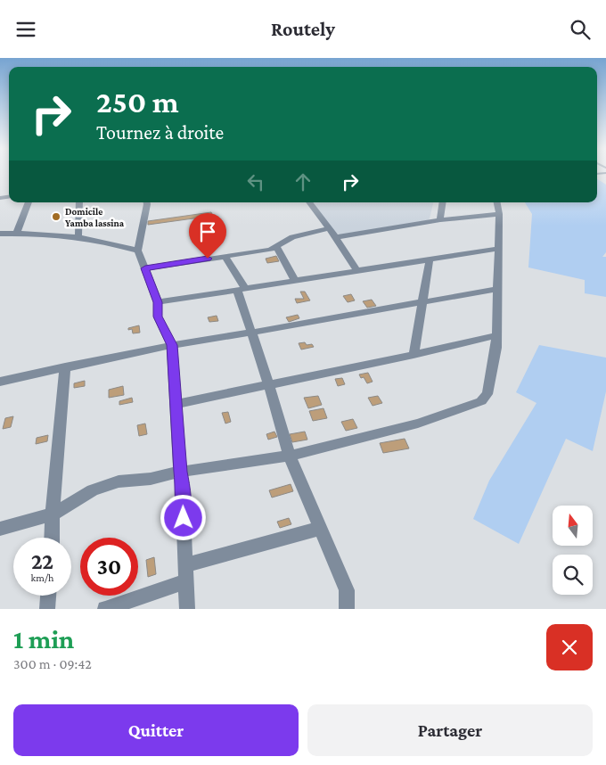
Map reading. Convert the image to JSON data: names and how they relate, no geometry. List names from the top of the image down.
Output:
{
  "places": ["Domicile Yamba lassina"],
  "north": "top",
  "page": {
    "header": "Routely",
    "turn": ["250 m", "Tournez à droite"],
    "speed": "22 km/h",
    "limit": "30",
    "heading": ["1 min", "300 m · 09:42"],
    "buttons": ["Quitter", "Partager"]
  }
}
